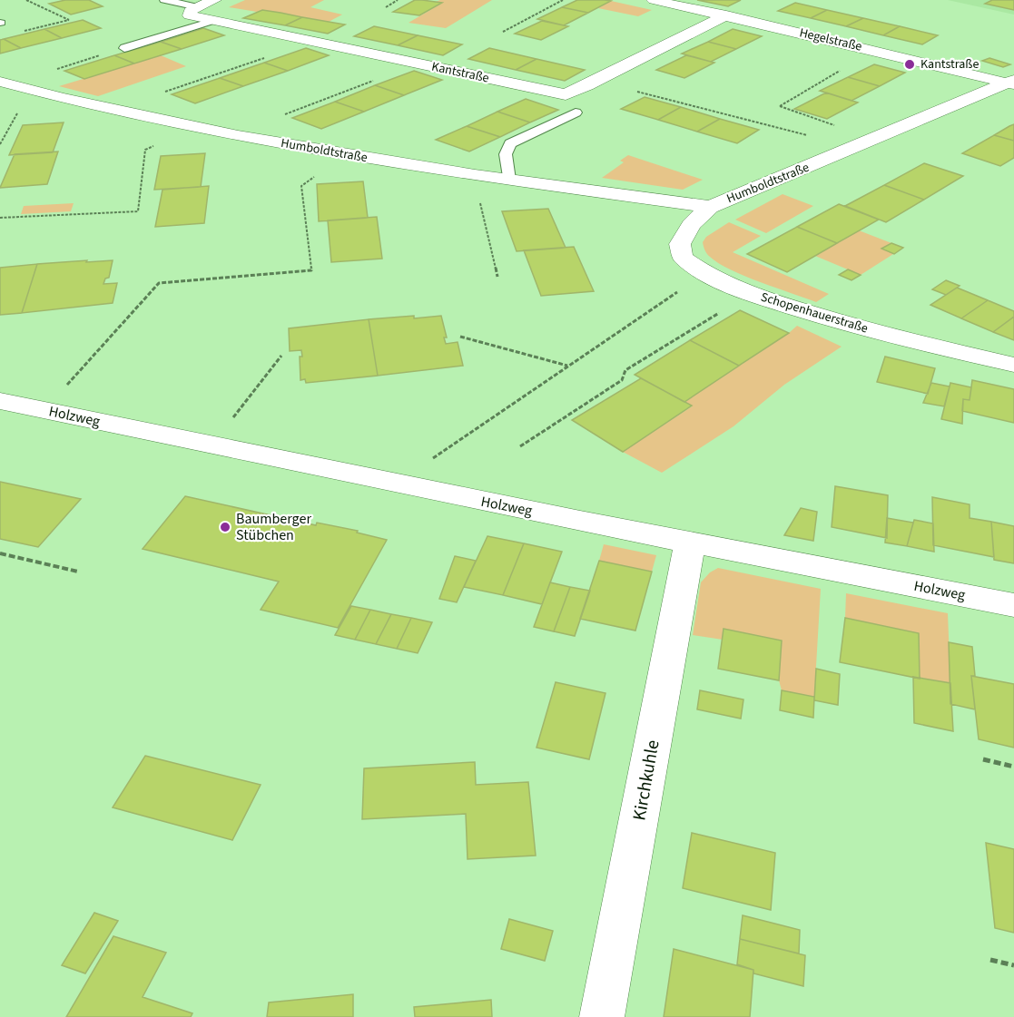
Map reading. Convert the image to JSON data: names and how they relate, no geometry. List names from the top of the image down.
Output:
{
  "streets": {
    "street": [
      "Hegelstraße",
      "Kantstraße",
      "Humboldtstraße",
      "Schopenhauerstraße",
      "Holzweg",
      "Kirchkuhle"
    ]
  },
  "crossings": [
    ["Hegelstraße", "Kantstraße"],
    ["Hegelstraße", "Humboldtstraße"],
    ["Humboldtstraße", "Schopenhauerstraße"],
    ["Holzweg", "Kirchkuhle"]
  ],
  "places": ["Kantstraße", "Baumberger Stübchen"]
}
